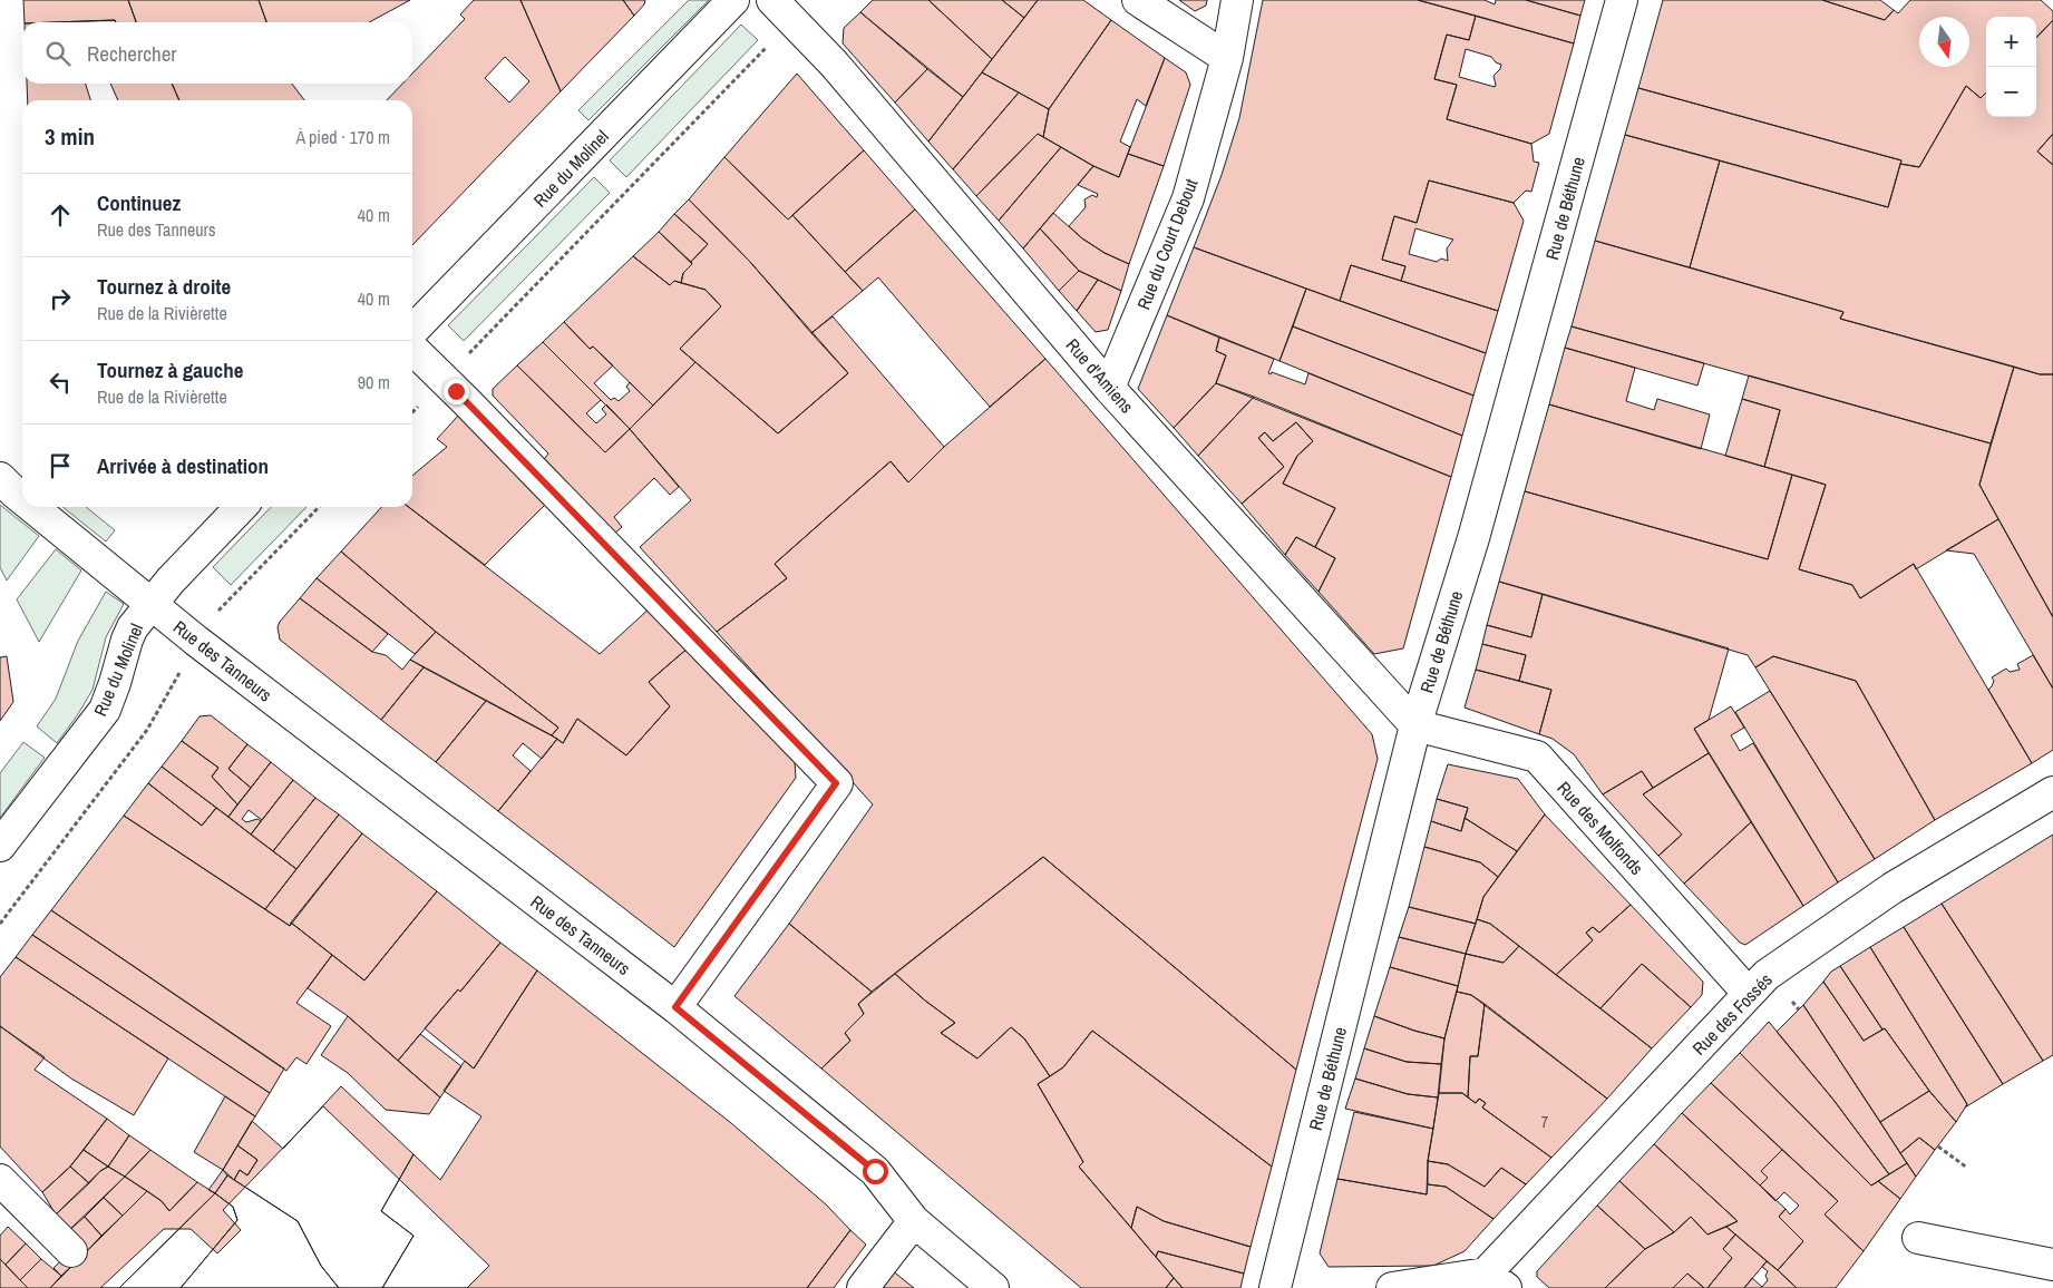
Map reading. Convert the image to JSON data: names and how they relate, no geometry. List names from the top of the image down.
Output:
{
  "streets": {
    "street": [
      "Rue du Molinel",
      "Rue de Béthune",
      "Rue du Court Debout",
      "Rue d'Amiens",
      "Rue des Tanneurs",
      "Rue des Molfonds",
      "Rue des Fossés"
    ]
  },
  "crossings": [
    ["Rue du Molinel", "Rue des Tanneurs"],
    ["Rue de Béthune", "Rue d'Amiens"],
    ["Rue de Béthune", "Rue des Molfonds"],
    ["Rue du Court Debout", "Rue d'Amiens"],
    ["Rue d'Amiens", "Rue des Molfonds"],
    ["Rue des Molfonds", "Rue des Fossés"]
  ],
  "house_numbers": ["7"],
  "north": "bottom",
  "page": {
    "map_buttons": ["+", "−"],
    "search": "Rechercher",
    "heading": ["3 min", "À pied · 170 m"],
    "list": [
      ["Continuez", "Rue des Tanneurs", "40 m"],
      ["Tournez à droite", "Rue de la Rivièrette", "40 m"],
      ["Tournez à gauche", "Rue de la Rivièrette", "90 m"],
      "Arrivée à destination"
    ]
  }
}
